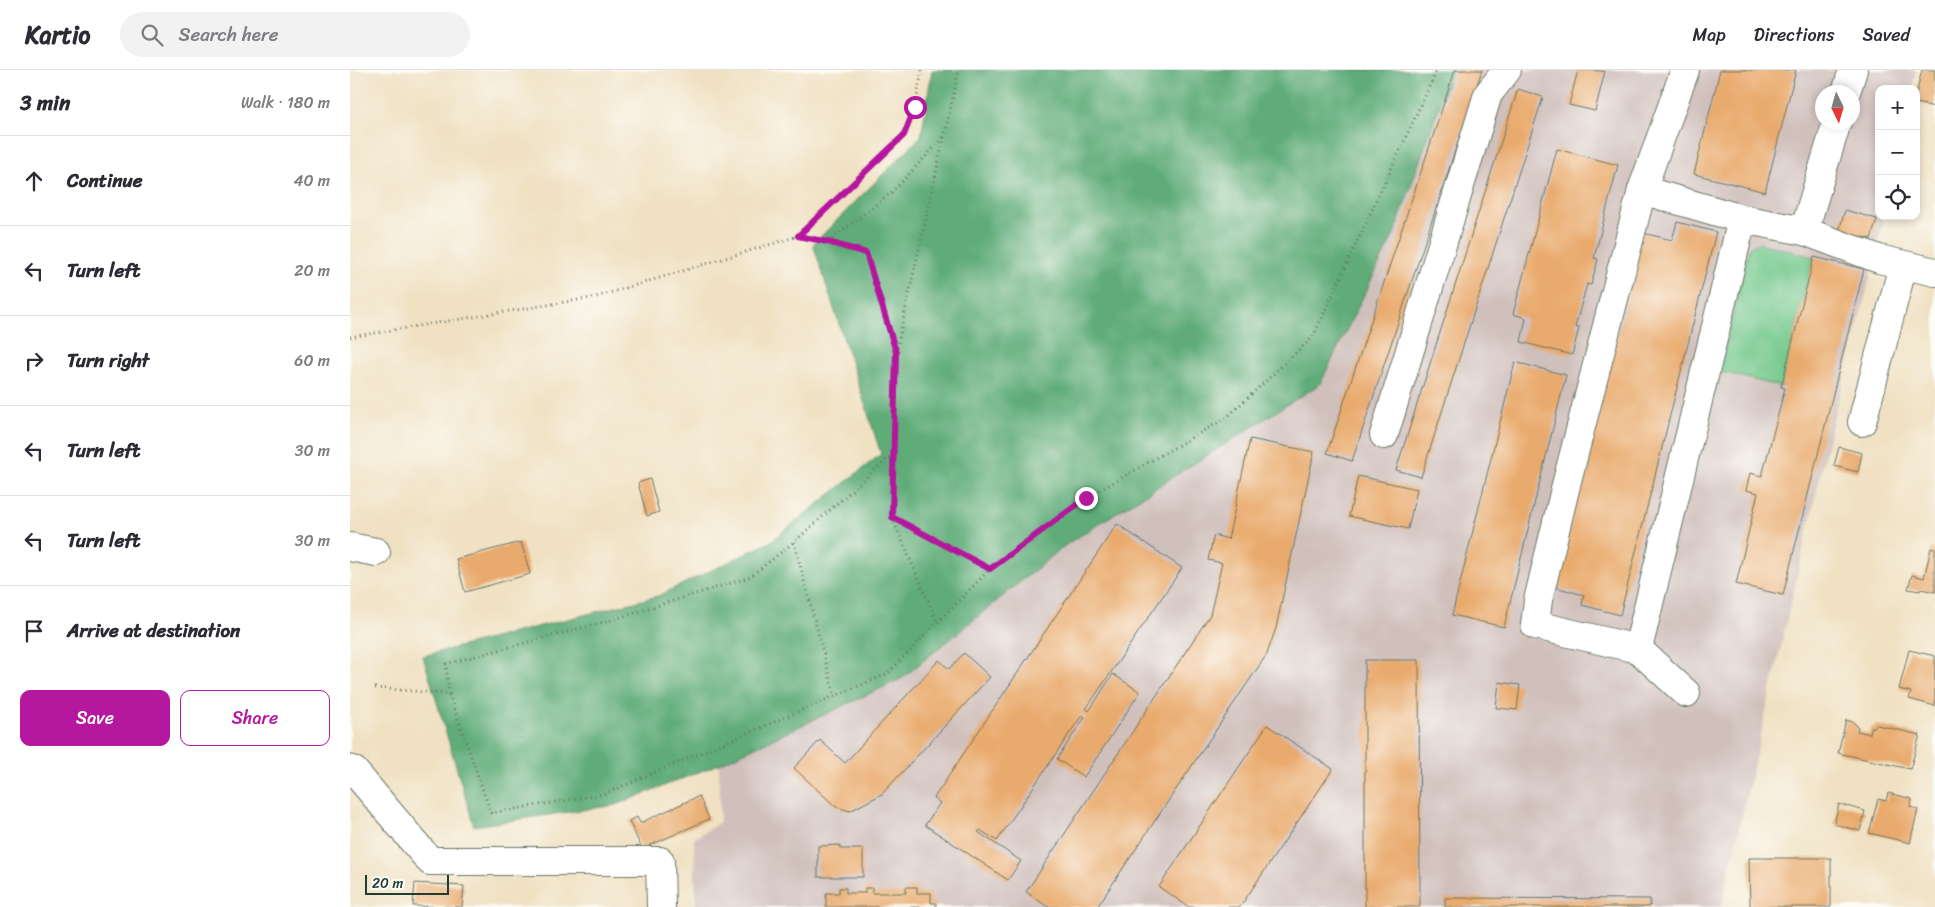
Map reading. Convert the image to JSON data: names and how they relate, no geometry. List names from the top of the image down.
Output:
{
  "scale_bar": "20 m",
  "north": "bottom",
  "page": {
    "header": "Kartio",
    "search": "Search here",
    "nav": ["Map", "Directions", "Saved"],
    "heading": ["3 min", "Walk · 180 m"],
    "map_buttons": ["+", "−"],
    "list": [
      ["Continue", "40 m"],
      ["Turn left", "20 m"],
      ["Turn right", "60 m"],
      ["Turn left", "30 m"],
      ["Turn left", "30 m"],
      "Arrive at destination"
    ],
    "buttons": ["Save", "Share"],
    "scale": "20 m"
  }
}
